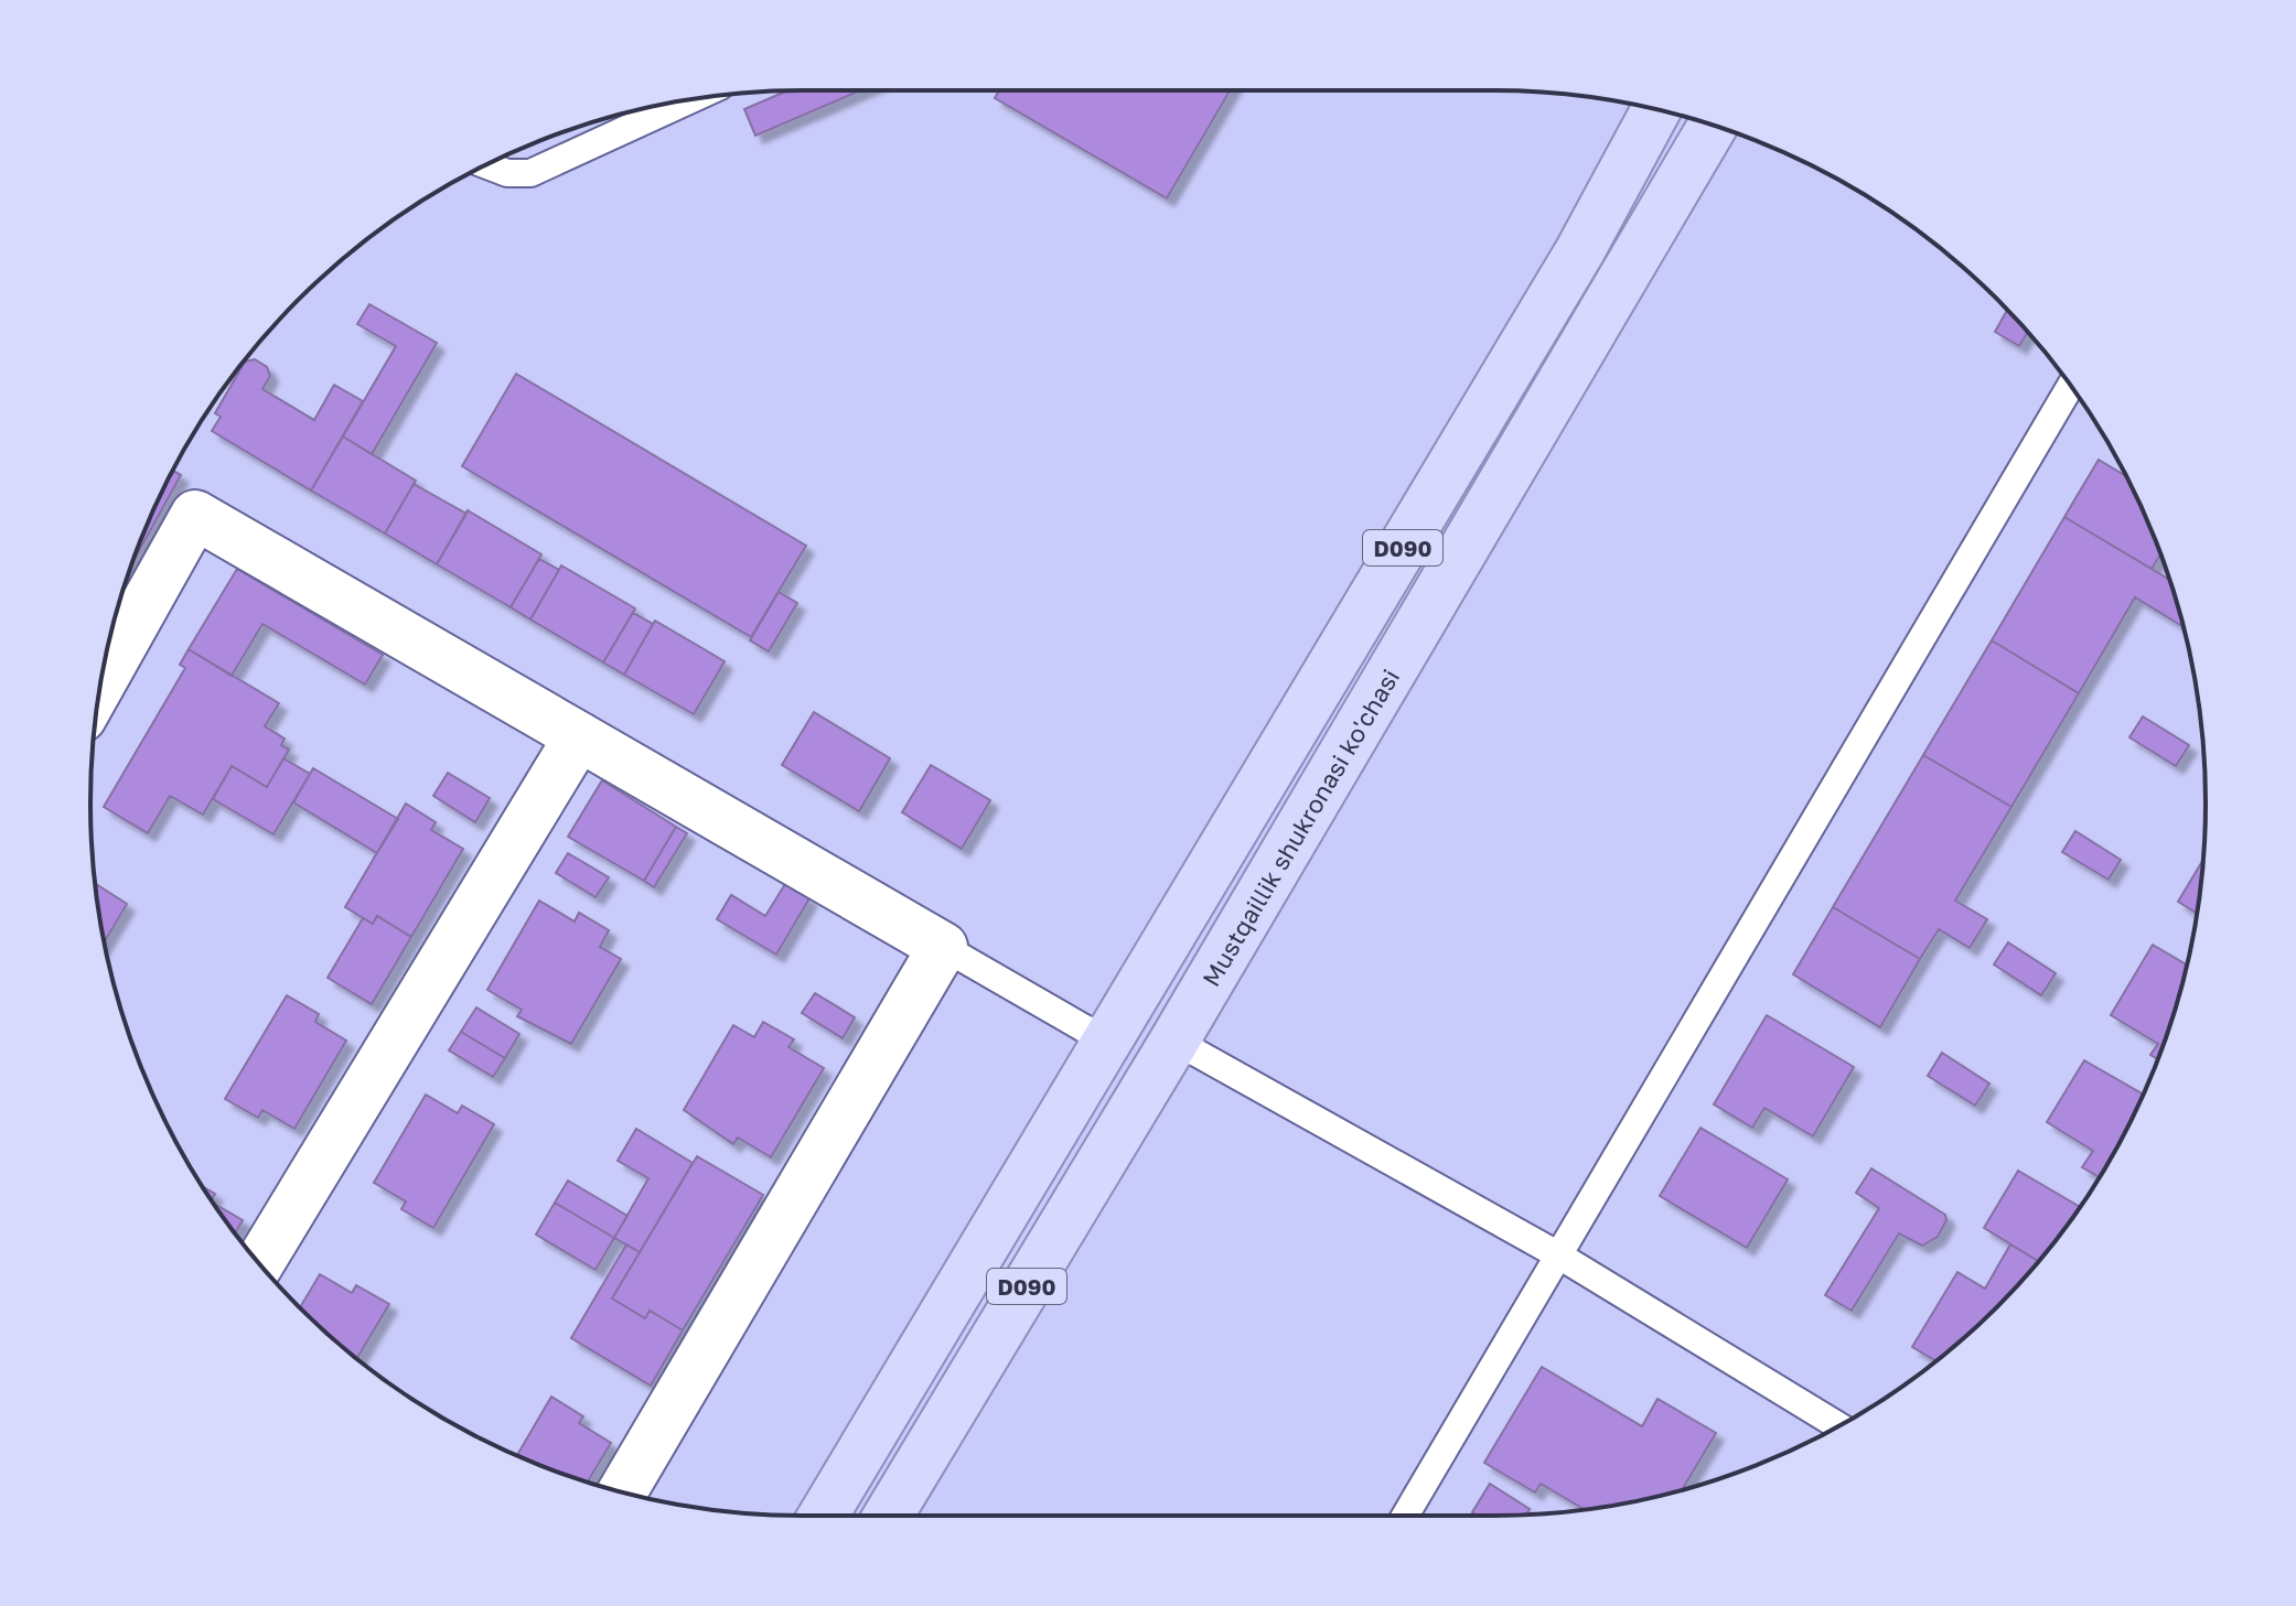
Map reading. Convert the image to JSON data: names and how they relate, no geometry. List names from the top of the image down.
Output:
{
  "streets": {
    "main road": ["D090", "Mustqaillik shukronasi ko'chasi"]
  }
}
